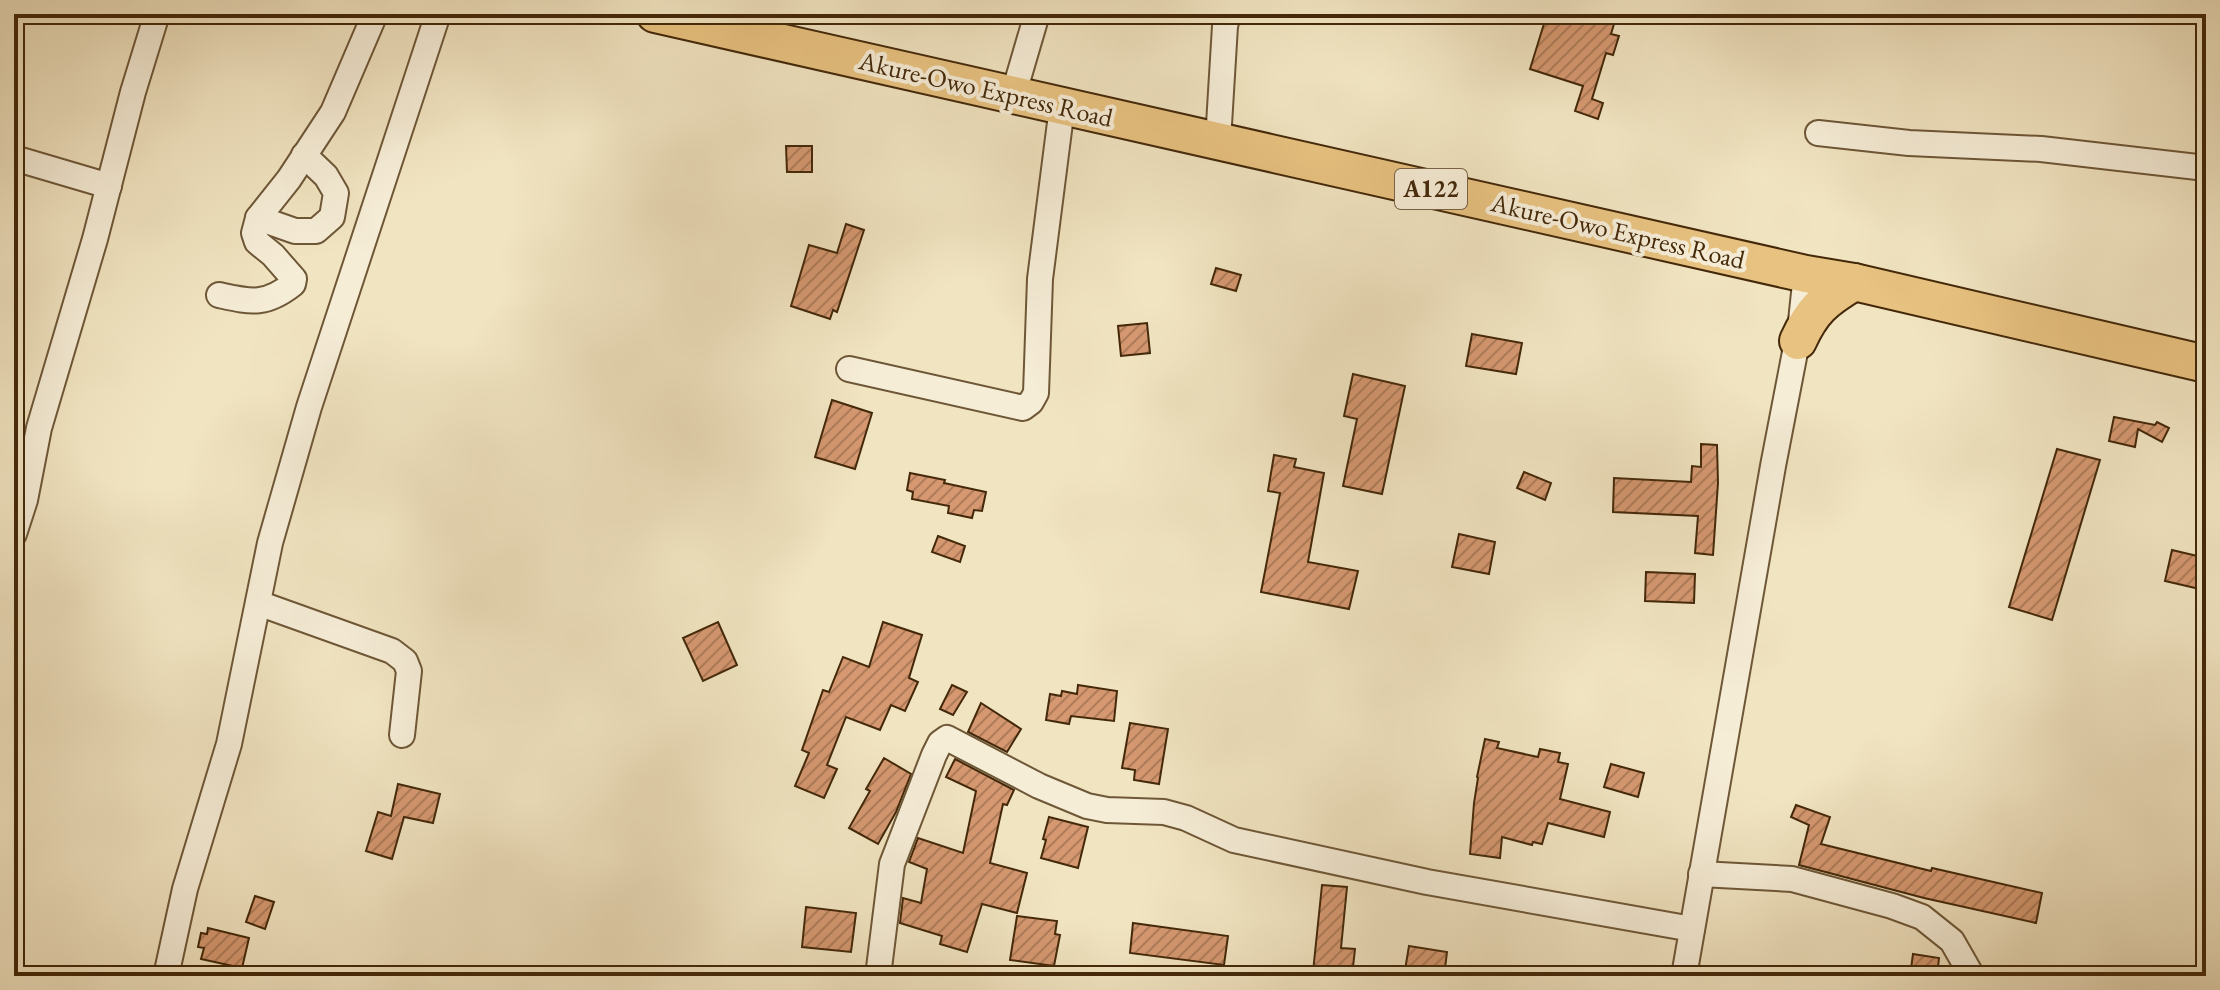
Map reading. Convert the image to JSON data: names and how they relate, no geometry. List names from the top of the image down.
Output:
{
  "streets": {
    "highway": ["Akure-Owo Express Road", "A122"]
  }
}
